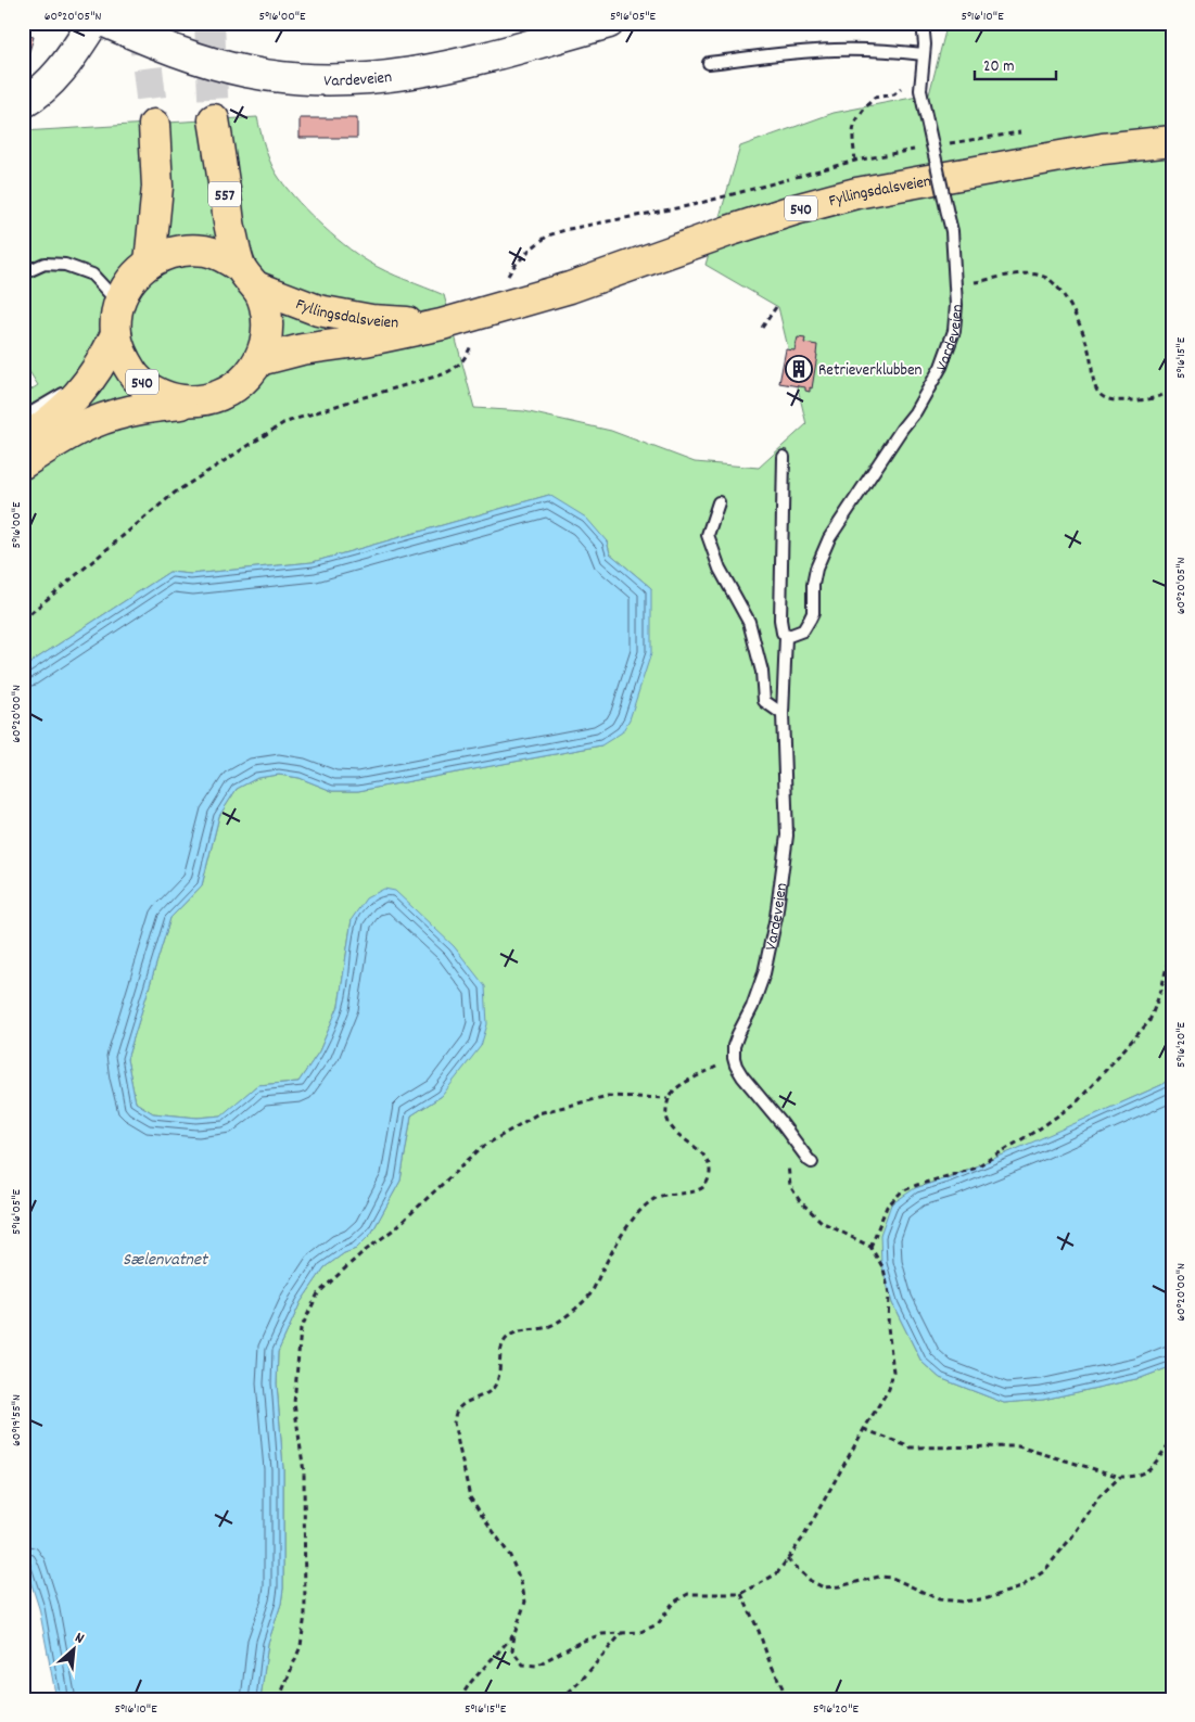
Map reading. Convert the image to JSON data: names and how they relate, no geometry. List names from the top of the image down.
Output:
{
  "streets": {
    "main road": [
      "Vardeveien",
      "Fyllingsdalsveien",
      "557",
      "540"
    ]
  },
  "crossings": [
    ["Fyllingsdalsveien", "557"],
    ["Fyllingsdalsveien", "540"],
    ["557", "540"]
  ],
  "water": ["Sælenvatnet"],
  "places": {
    "building": ["Retrieverklubben"]
  },
  "scale_bar": "20 m",
  "north": "top right",
  "coordinates": [
    "60°20'05\"N",
    "5°16'00\"E",
    "5°16'05\"E",
    "5°16'10\"E",
    "5°16'15\"E",
    "60°20'00\"N",
    "5°16'20\"E",
    "60°19'55\"N"
  ]
}
